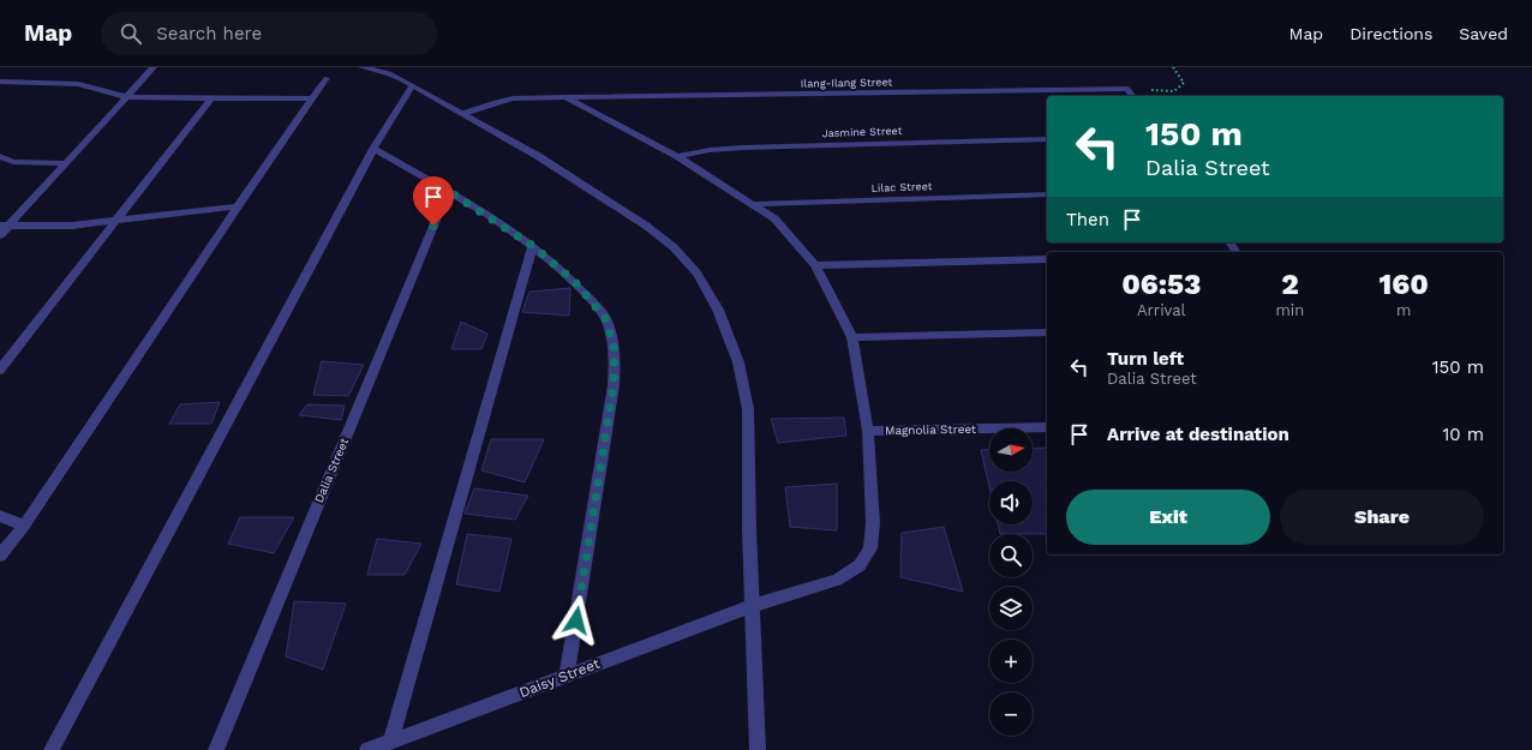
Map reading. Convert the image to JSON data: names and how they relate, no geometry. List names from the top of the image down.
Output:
{
  "streets": {
    "street": [
      "Ilang-Ilang Street",
      "Jasmine Street",
      "Lilac Street",
      "Magnolia Street",
      "Dalia Street",
      "Daisy Street"
    ]
  },
  "crossings": [
    ["Ilang-Ilang Street", "Daisy Street"],
    ["Jasmine Street", "Daisy Street"],
    ["Lilac Street", "Daisy Street"],
    ["Magnolia Street", "Daisy Street"]
  ],
  "north": "right",
  "page": {
    "header": "Map",
    "search": "Search here",
    "nav": ["Map", "Directions", "Saved"],
    "turn": ["150 m", "Dalia Street"],
    "then": "Then",
    "eta": [
      "06:53",
      "Arrival",
      "2",
      "min",
      "160",
      "m"
    ],
    "list": [
      {
        "name": "Turn left",
        "note": "Dalia Street",
        "value": "150 m"
      },
      {
        "name": "Arrive at destination",
        "value": "10 m"
      }
    ],
    "map_buttons": ["+", "−"],
    "buttons": ["Exit", "Share"]
  }
}
